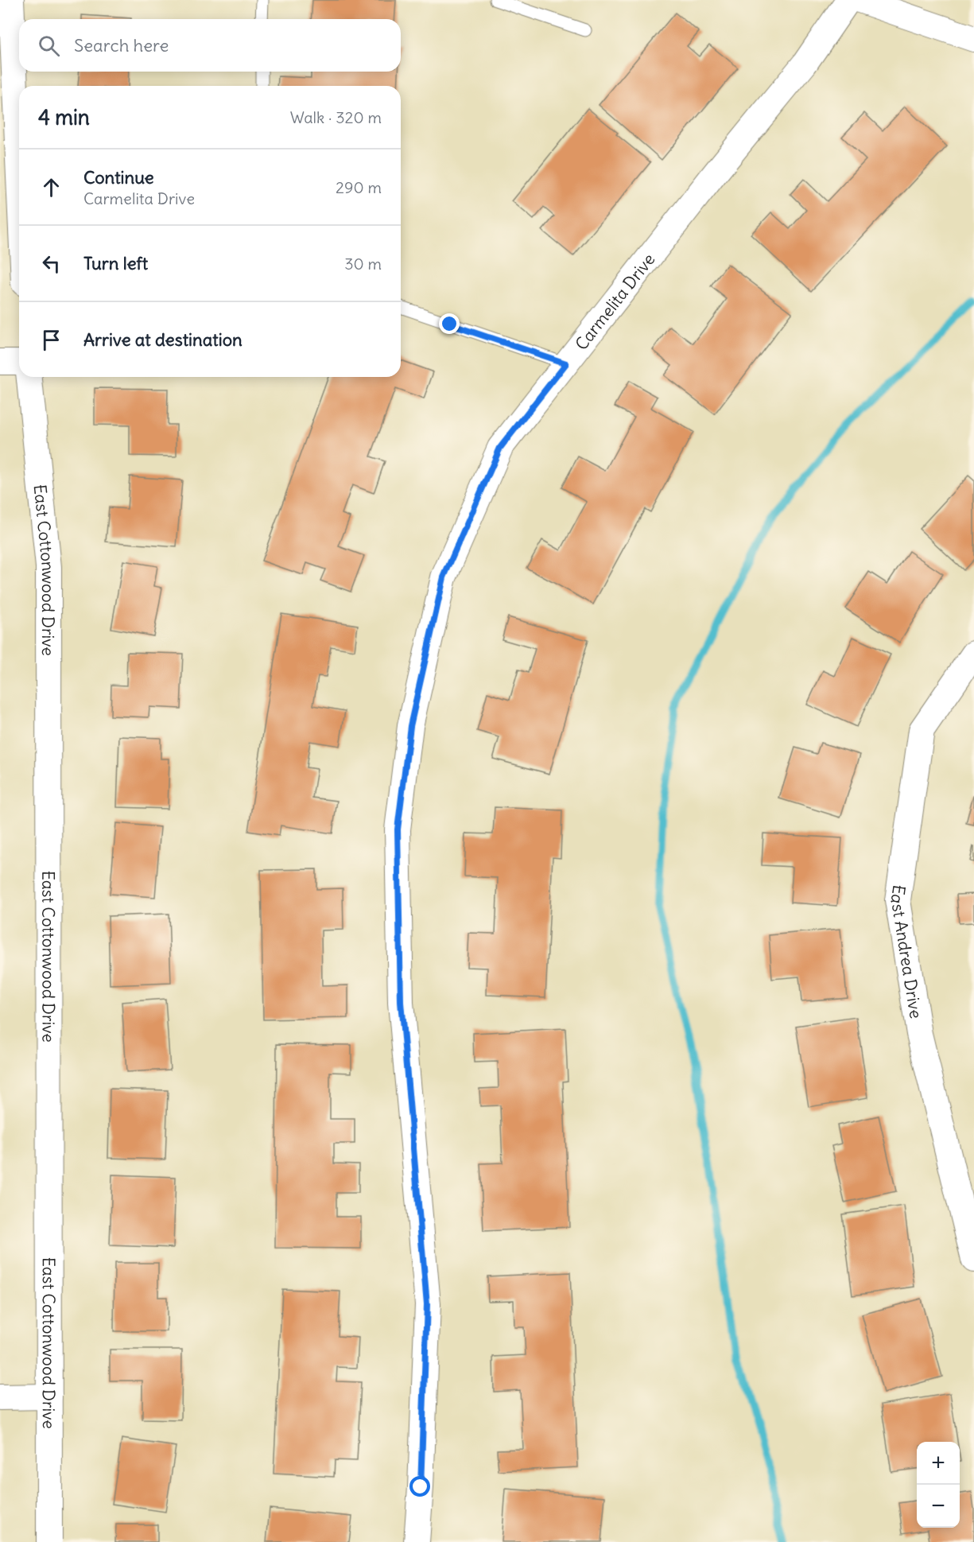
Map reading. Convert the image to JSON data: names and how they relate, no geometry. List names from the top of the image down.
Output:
{
  "streets": {
    "street": ["Carmelita Drive", "East Cottonwood Drive", "East Andrea Drive"]
  },
  "page": {
    "search": "Search here",
    "heading": ["4 min", "Walk · 320 m"],
    "list": [
      ["Continue", "Carmelita Drive", "290 m"],
      ["Turn left", "30 m"],
      "Arrive at destination"
    ],
    "map_buttons": ["+", "−"]
  }
}
